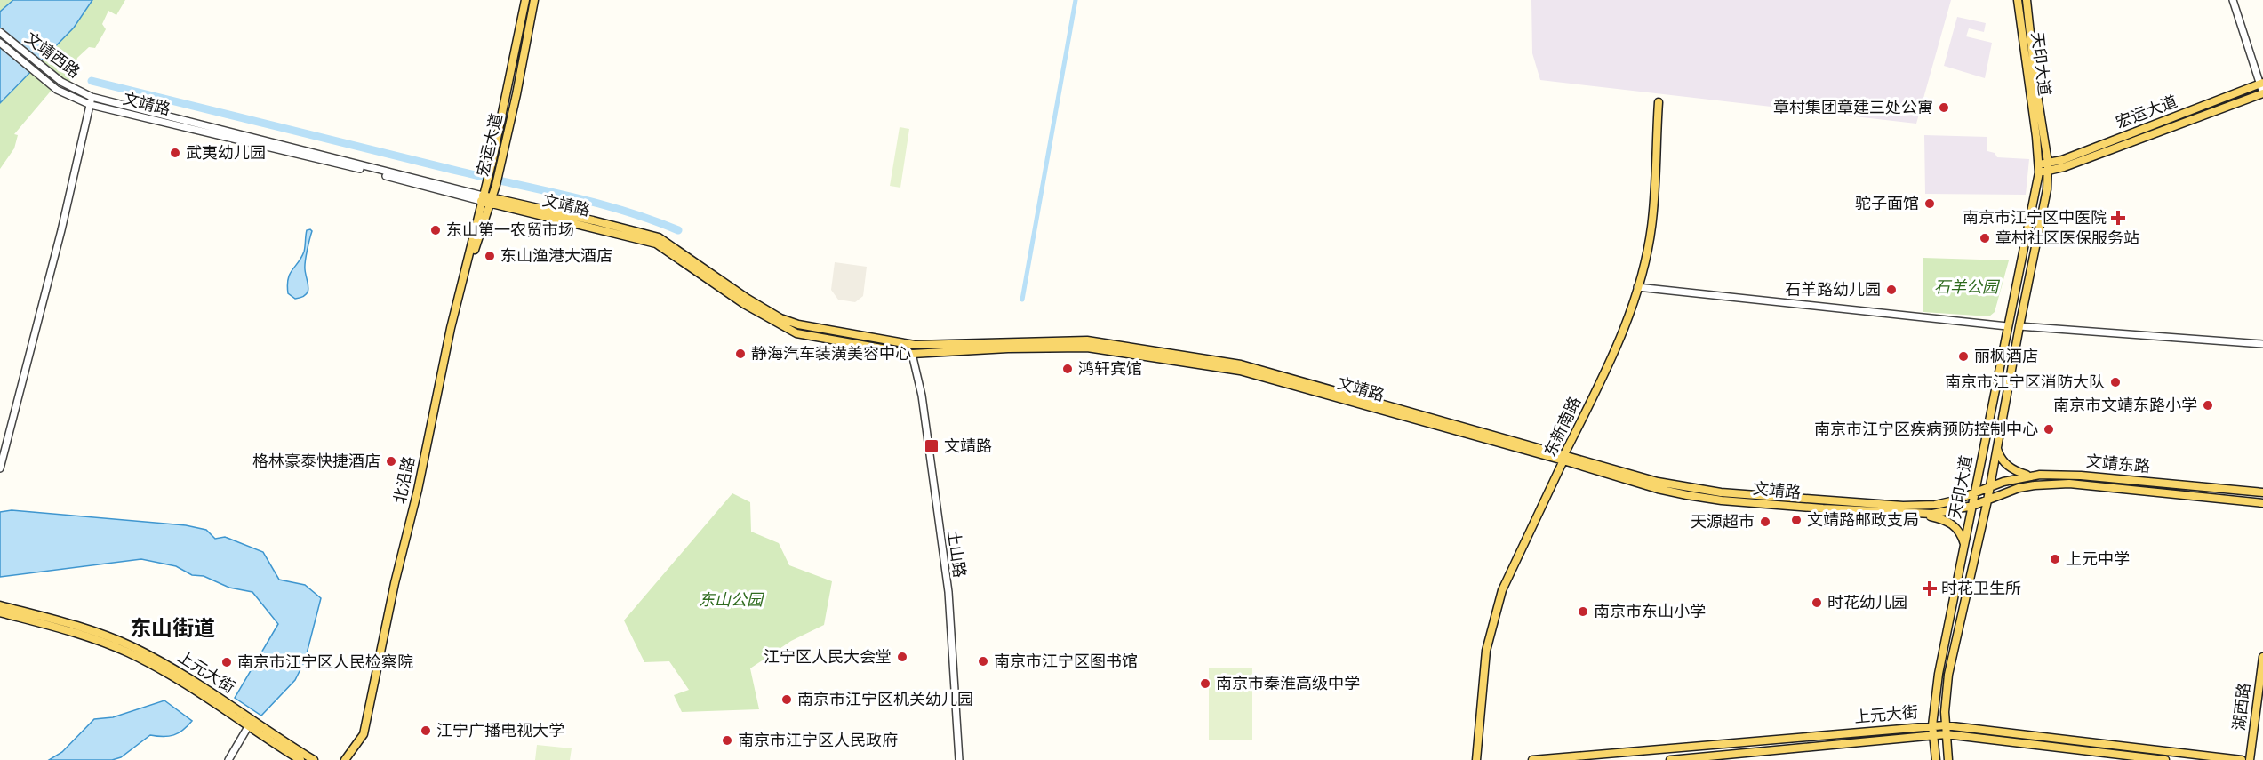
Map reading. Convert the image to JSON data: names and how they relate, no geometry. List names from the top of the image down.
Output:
{
  "streets": {
    "main road": [
      "天印大道",
      "文靖路",
      "宏运大道",
      "东新南路",
      "文靖东路",
      "北沿路",
      "上元大街",
      "湖西路"
    ],
    "street": ["文靖西路", "土山路"]
  },
  "crossings": [
    ["文靖西路", "文靖路"],
    ["天印大道", "文靖路"],
    ["天印大道", "宏运大道"],
    ["天印大道", "文靖东路"],
    ["天印大道", "上元大街"],
    ["文靖路", "宏运大道"],
    ["文靖路", "东新南路"],
    ["文靖路", "文靖东路"],
    ["文靖路", "北沿路"],
    ["文靖路", "土山路"],
    ["宏运大道", "北沿路"]
  ],
  "districts": ["东山街道"],
  "parks": ["石羊公园", "东山公园"],
  "places": {
    "other": [
      "章村集团章建三处公寓",
      "武夷幼儿园",
      "驼子面馆",
      "东山第一农贸市场",
      "章村社区医保服务站",
      "东山渔港大酒店",
      "石羊路幼儿园",
      "静海汽车装潢美容中心",
      "丽枫酒店",
      "鸿轩宾馆",
      "南京市江宁区消防大队",
      "南京市文靖东路小学",
      "南京市江宁区疾病预防控制中心",
      "格林豪泰快捷酒店",
      "文靖路邮政支局",
      "天源超市",
      "上元中学",
      "时花幼儿园",
      "南京市东山小学",
      "江宁区人民大会堂",
      "南京市江宁区图书馆",
      "南京市江宁区人民检察院",
      "南京市秦淮高级中学",
      "南京市江宁区机关幼儿园",
      "江宁广播电视大学",
      "南京市江宁区人民政府"
    ],
    "health": ["南京市江宁区中医院", "时花卫生所"],
    "transit": ["文靖路"]
  }
}
